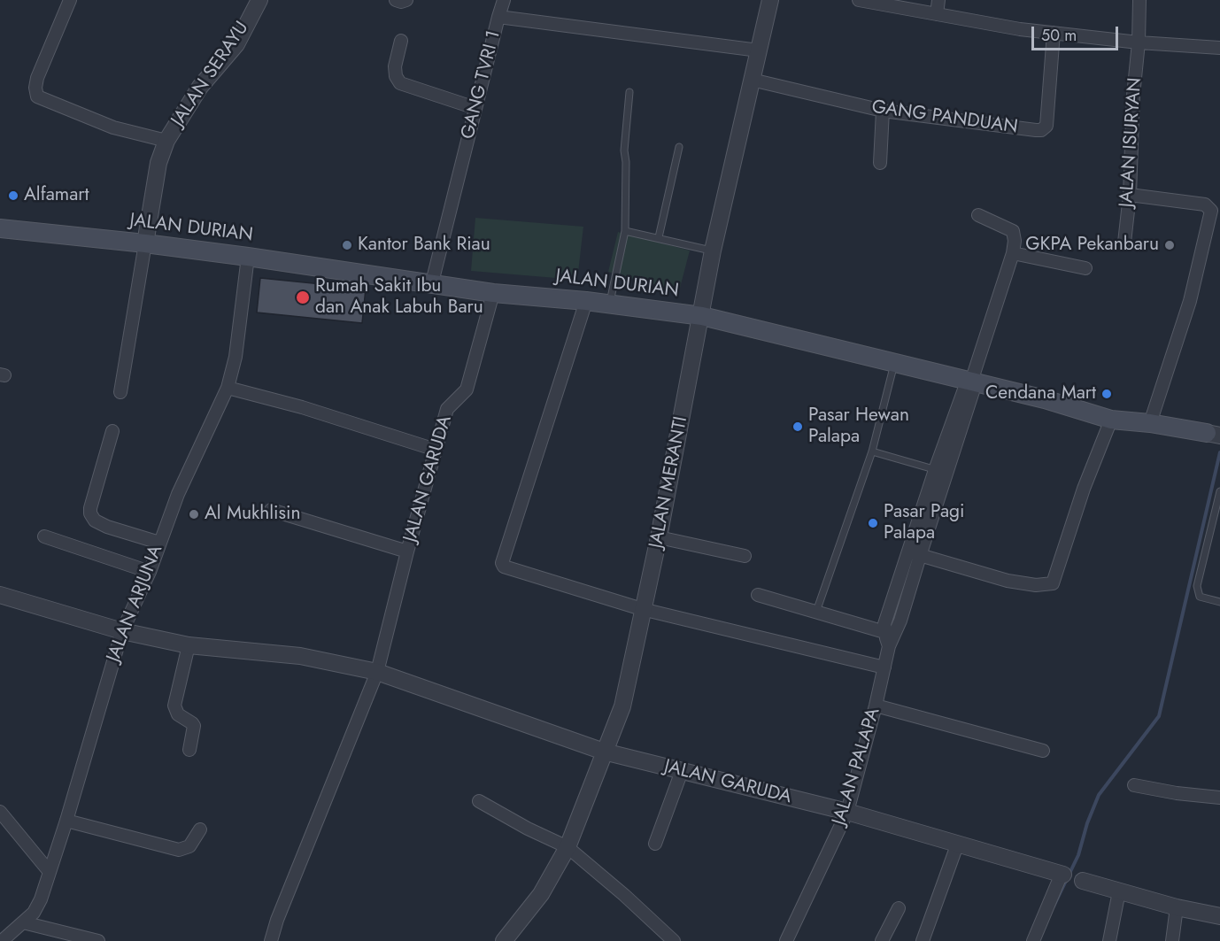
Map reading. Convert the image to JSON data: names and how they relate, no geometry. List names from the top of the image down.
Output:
{
  "streets": {
    "main road": ["JALAN DURIAN"],
    "street": [
      "JALAN SERAYU",
      "GANG TVRI 1",
      "GANG PANDUAN",
      "JALAN ISURYAN",
      "JALAN GARUDA",
      "JALAN MERANTI",
      "JALAN ARJUNA",
      "JALAN PALAPA"
    ]
  },
  "crossings": [
    ["JALAN SERAYU", "JALAN DURIAN"],
    ["GANG TVRI 1", "JALAN DURIAN"],
    ["GANG TVRI 1", "JALAN MERANTI"],
    ["GANG PANDUAN", "JALAN MERANTI"],
    ["JALAN DURIAN", "JALAN GARUDA"],
    ["JALAN DURIAN", "JALAN MERANTI"],
    ["JALAN DURIAN", "JALAN ARJUNA"],
    ["JALAN DURIAN", "JALAN PALAPA"],
    ["JALAN GARUDA", "JALAN MERANTI"],
    ["JALAN GARUDA", "JALAN ARJUNA"],
    ["JALAN GARUDA", "JALAN PALAPA"]
  ],
  "places": [
    "Alfamart",
    "Kantor Bank Riau",
    "GKPA Pekanbaru",
    "Rumah Sakit Ibu dan Anak Labuh Baru",
    "Cendana Mart",
    "Pasar Hewan Palapa",
    "Al Mukhlisin",
    "Pasar Pagi Palapa"
  ],
  "scale_bar": "50 m"
}
